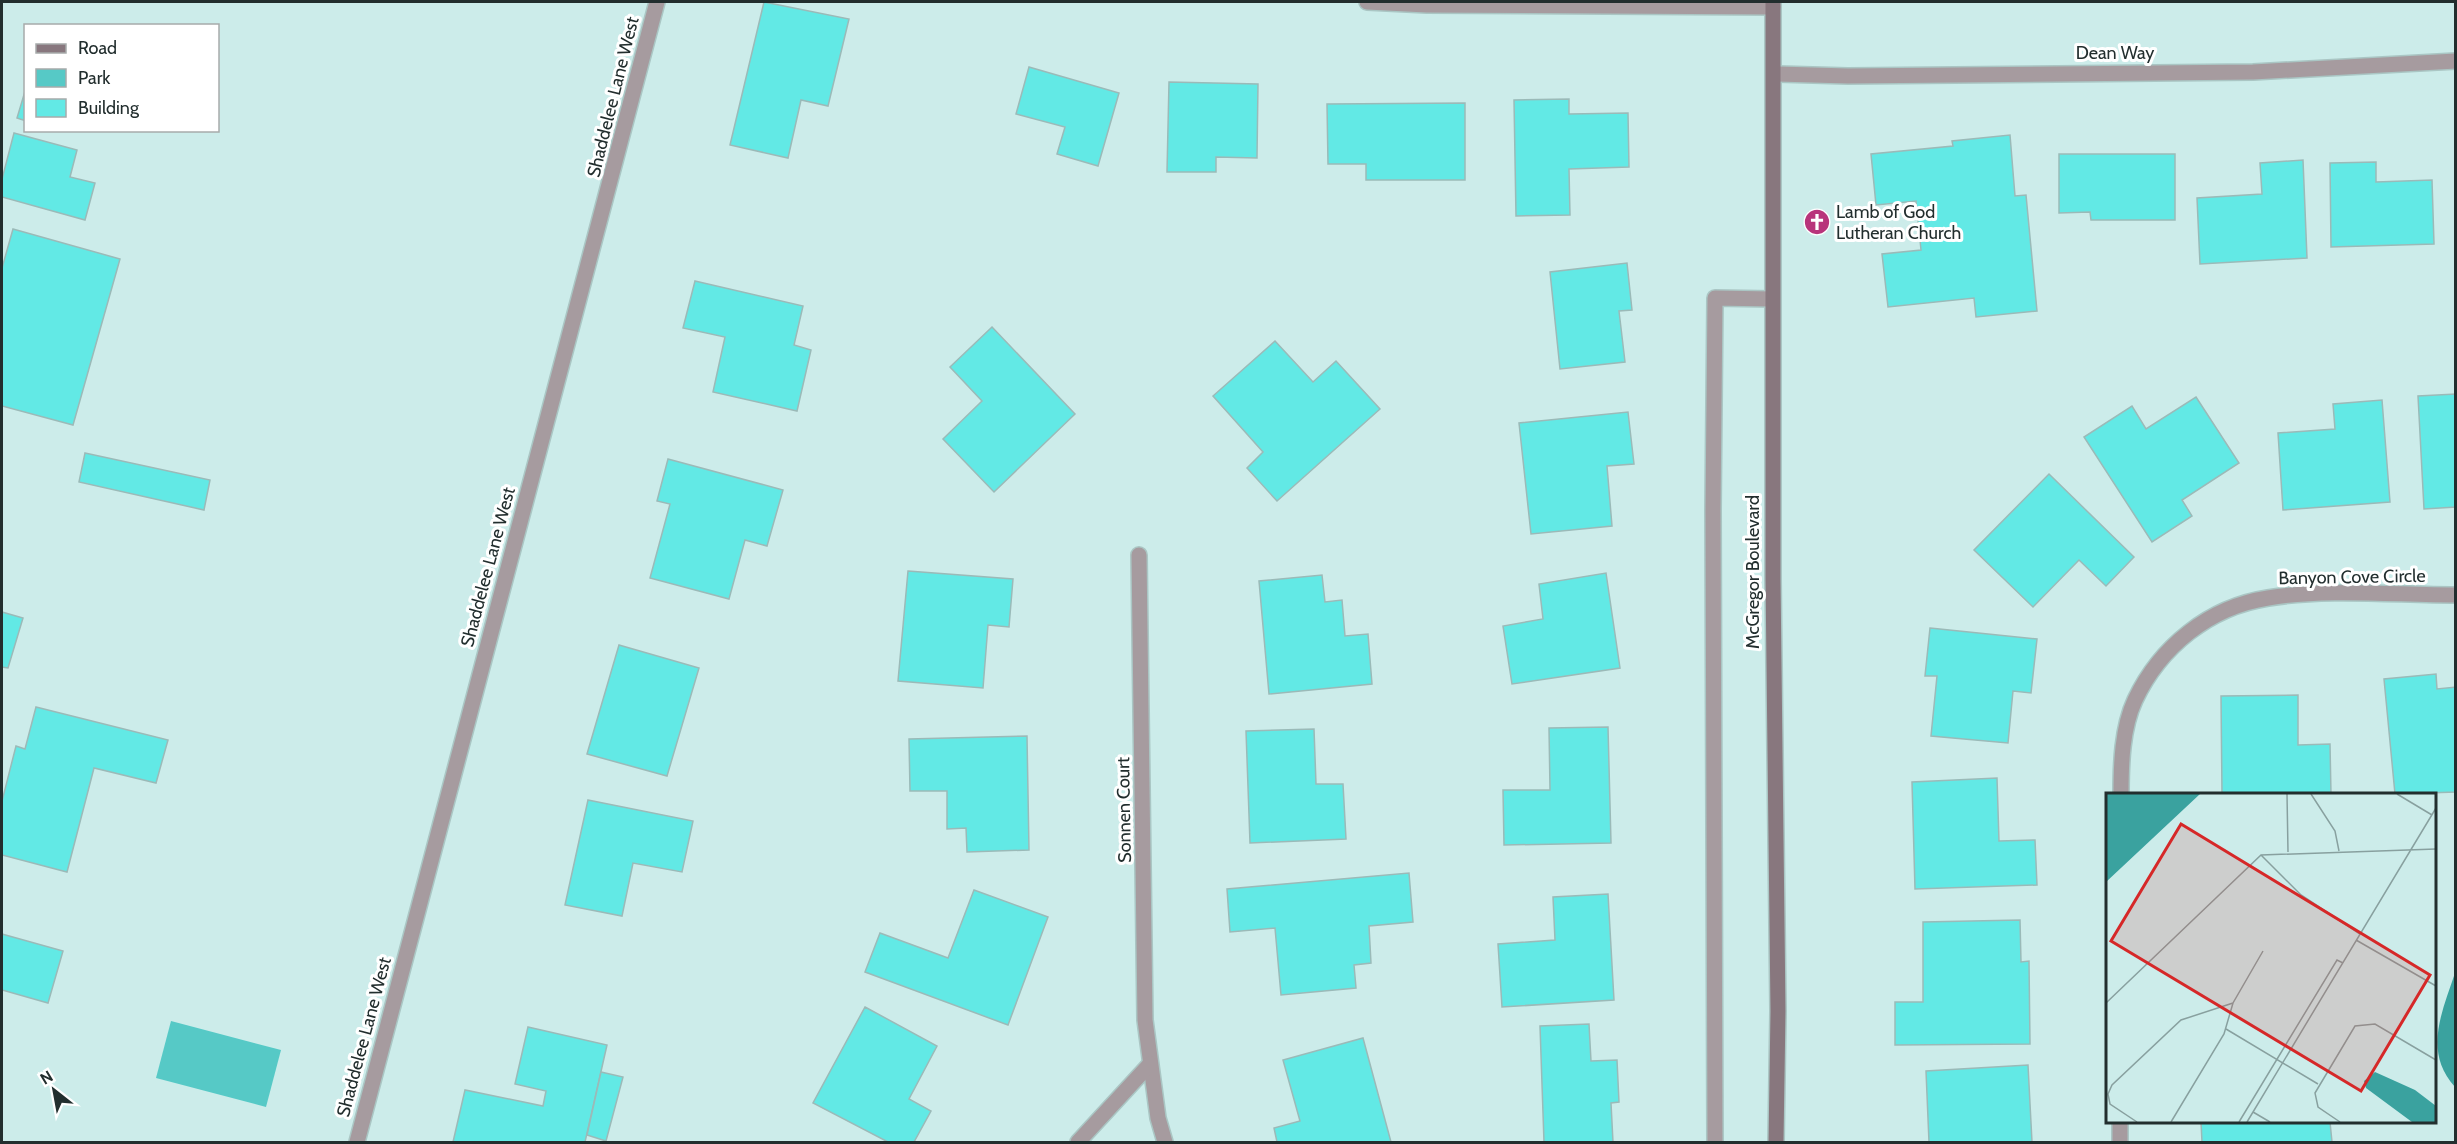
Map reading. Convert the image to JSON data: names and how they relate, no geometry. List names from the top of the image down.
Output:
{
  "streets": {
    "main road": ["McGregor Boulevard"],
    "street": [
      "Dean Way",
      "Shaddelee Lane West",
      "Banyon Cove Circle",
      "Sonnen Court"
    ]
  },
  "crossings": [
    ["Dean Way", "McGregor Boulevard"]
  ],
  "places": {
    "church": ["Lamb of God Lutheran Church"]
  },
  "legend": ["Road", "Park", "Building"],
  "north": "top left"
}
